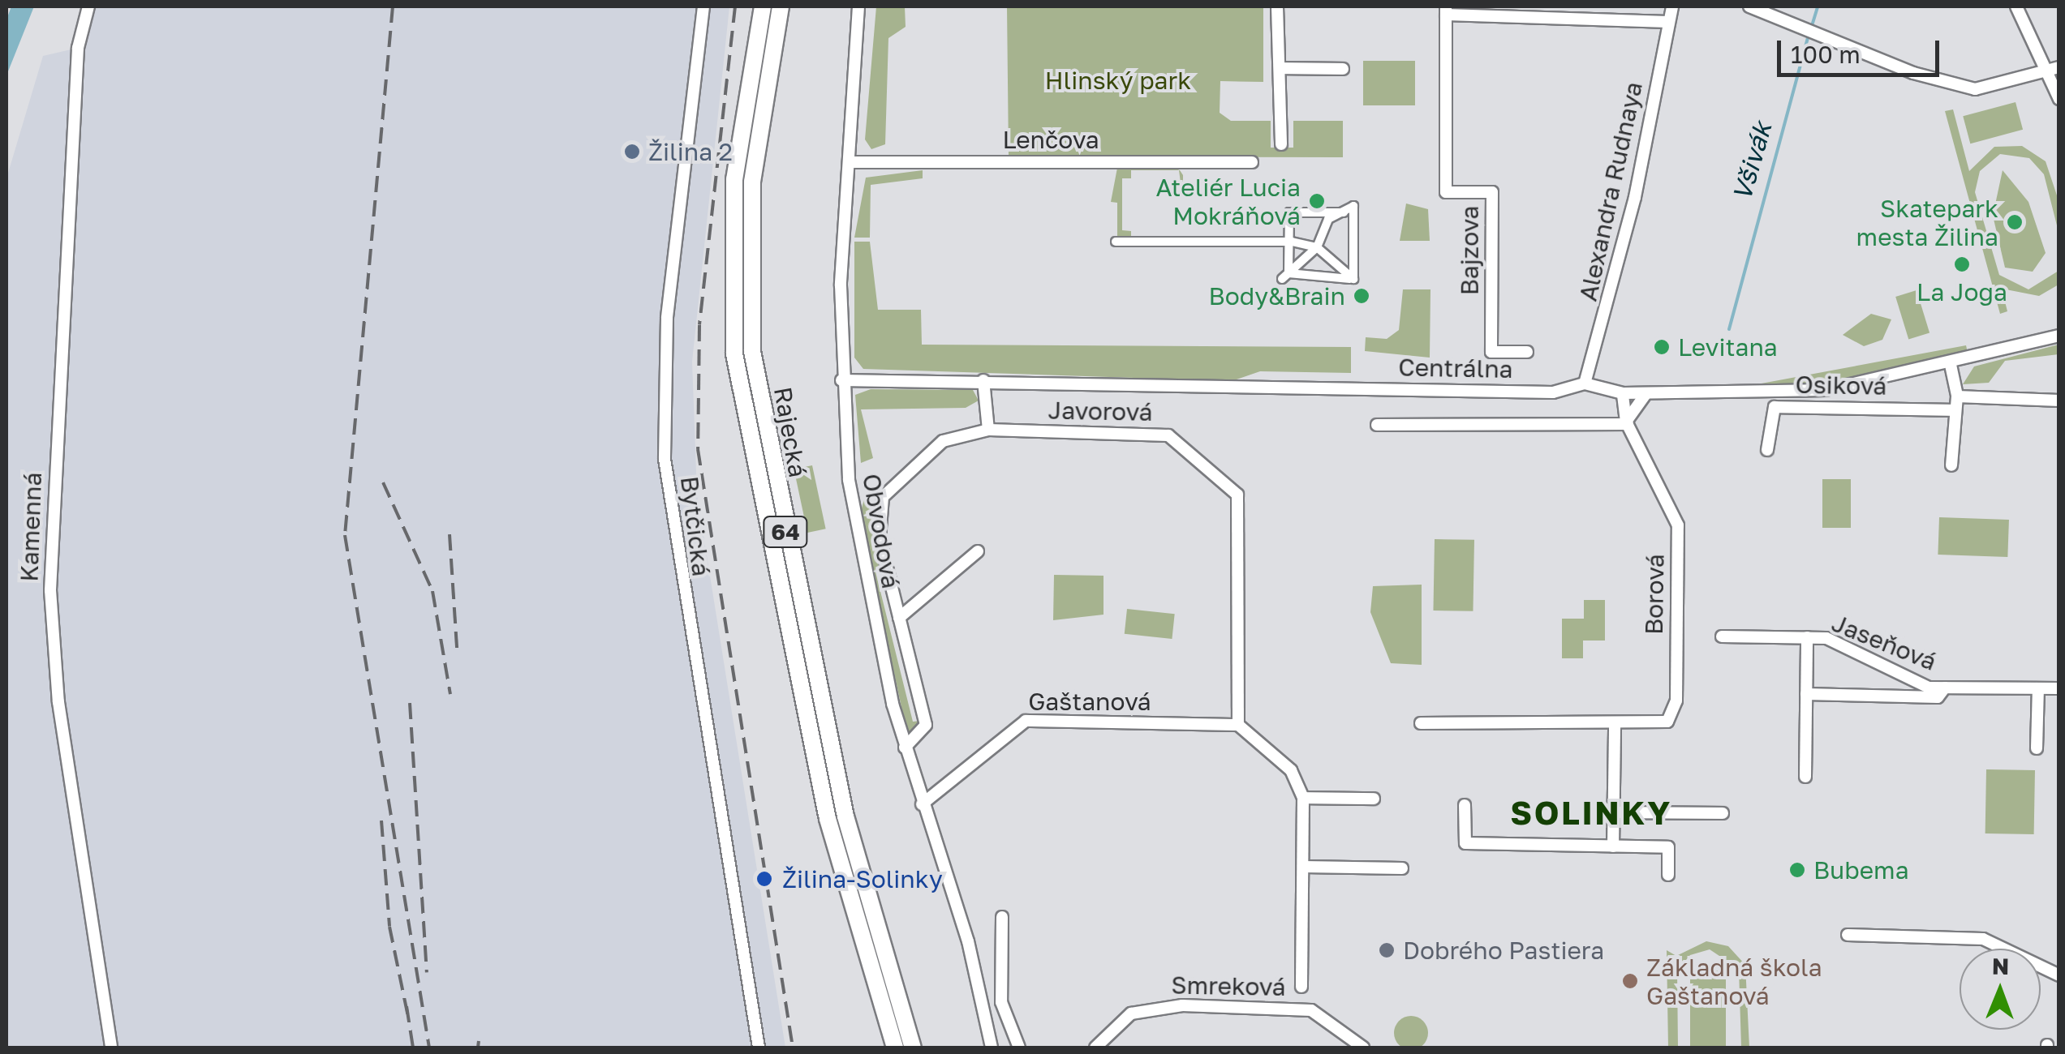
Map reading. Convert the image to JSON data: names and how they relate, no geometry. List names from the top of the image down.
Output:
{
  "streets": {
    "main road": ["Rajecká", "64"],
    "street": [
      "Lenčova",
      "Alexandra Rudnaya",
      "Bajzova",
      "Centrálna",
      "Osiková",
      "Javorová",
      "Bytčická",
      "Kamenná",
      "Obvodová",
      "Borová",
      "Jaseňová",
      "Gaštanová",
      "Smreková"
    ]
  },
  "crossings": [
    ["Lenčova", "Obvodová"],
    ["Alexandra Rudnaya", "Bajzova"],
    ["Alexandra Rudnaya", "Centrálna"],
    ["Centrálna", "Obvodová"],
    ["Centrálna", "Borová"],
    ["Javorová", "Obvodová"],
    ["Javorová", "Gaštanová"],
    ["Obvodová", "Gaštanová"]
  ],
  "districts": ["SOLINKY"],
  "water": ["Všivák"],
  "parks": ["Hlinský park"],
  "places": [
    "Žilina 2",
    "Ateliér Lucia Mokráňová",
    "Skatepark mesta Žilina",
    "La Joga",
    "Body&Brain",
    "Levitana",
    "Bubema",
    "Žilina-Solinky",
    "Dobrého Pastiera",
    "Základná škola Gaštanová"
  ],
  "scale_bar": "100 m",
  "north": "top"
}
